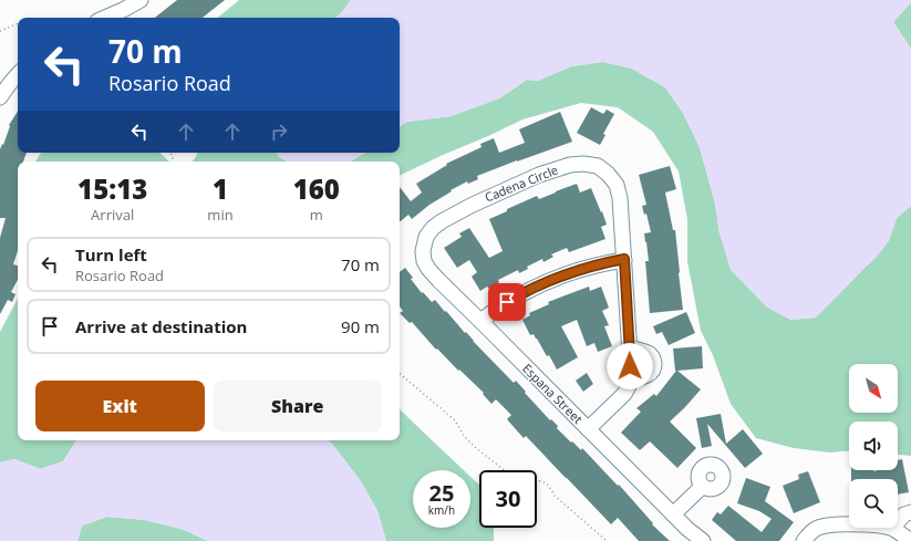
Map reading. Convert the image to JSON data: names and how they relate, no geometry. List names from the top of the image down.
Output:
{
  "streets": {
    "street": ["Cadena Circle", "Espana Street"]
  },
  "crossings": [
    ["Cadena Circle", "Espana Street"]
  ],
  "north": "bottom right",
  "page": {
    "turn": ["70 m", "Rosario Road"],
    "eta": [
      "15:13",
      "Arrival",
      "1",
      "min",
      "160",
      "m"
    ],
    "list": [
      {
        "name": "Turn left",
        "note": "Rosario Road",
        "value": "70 m"
      },
      {
        "name": "Arrive at destination",
        "value": "90 m"
      }
    ],
    "buttons": ["Exit", "Share"],
    "speed": "25 km/h",
    "limit": "30"
  }
}
